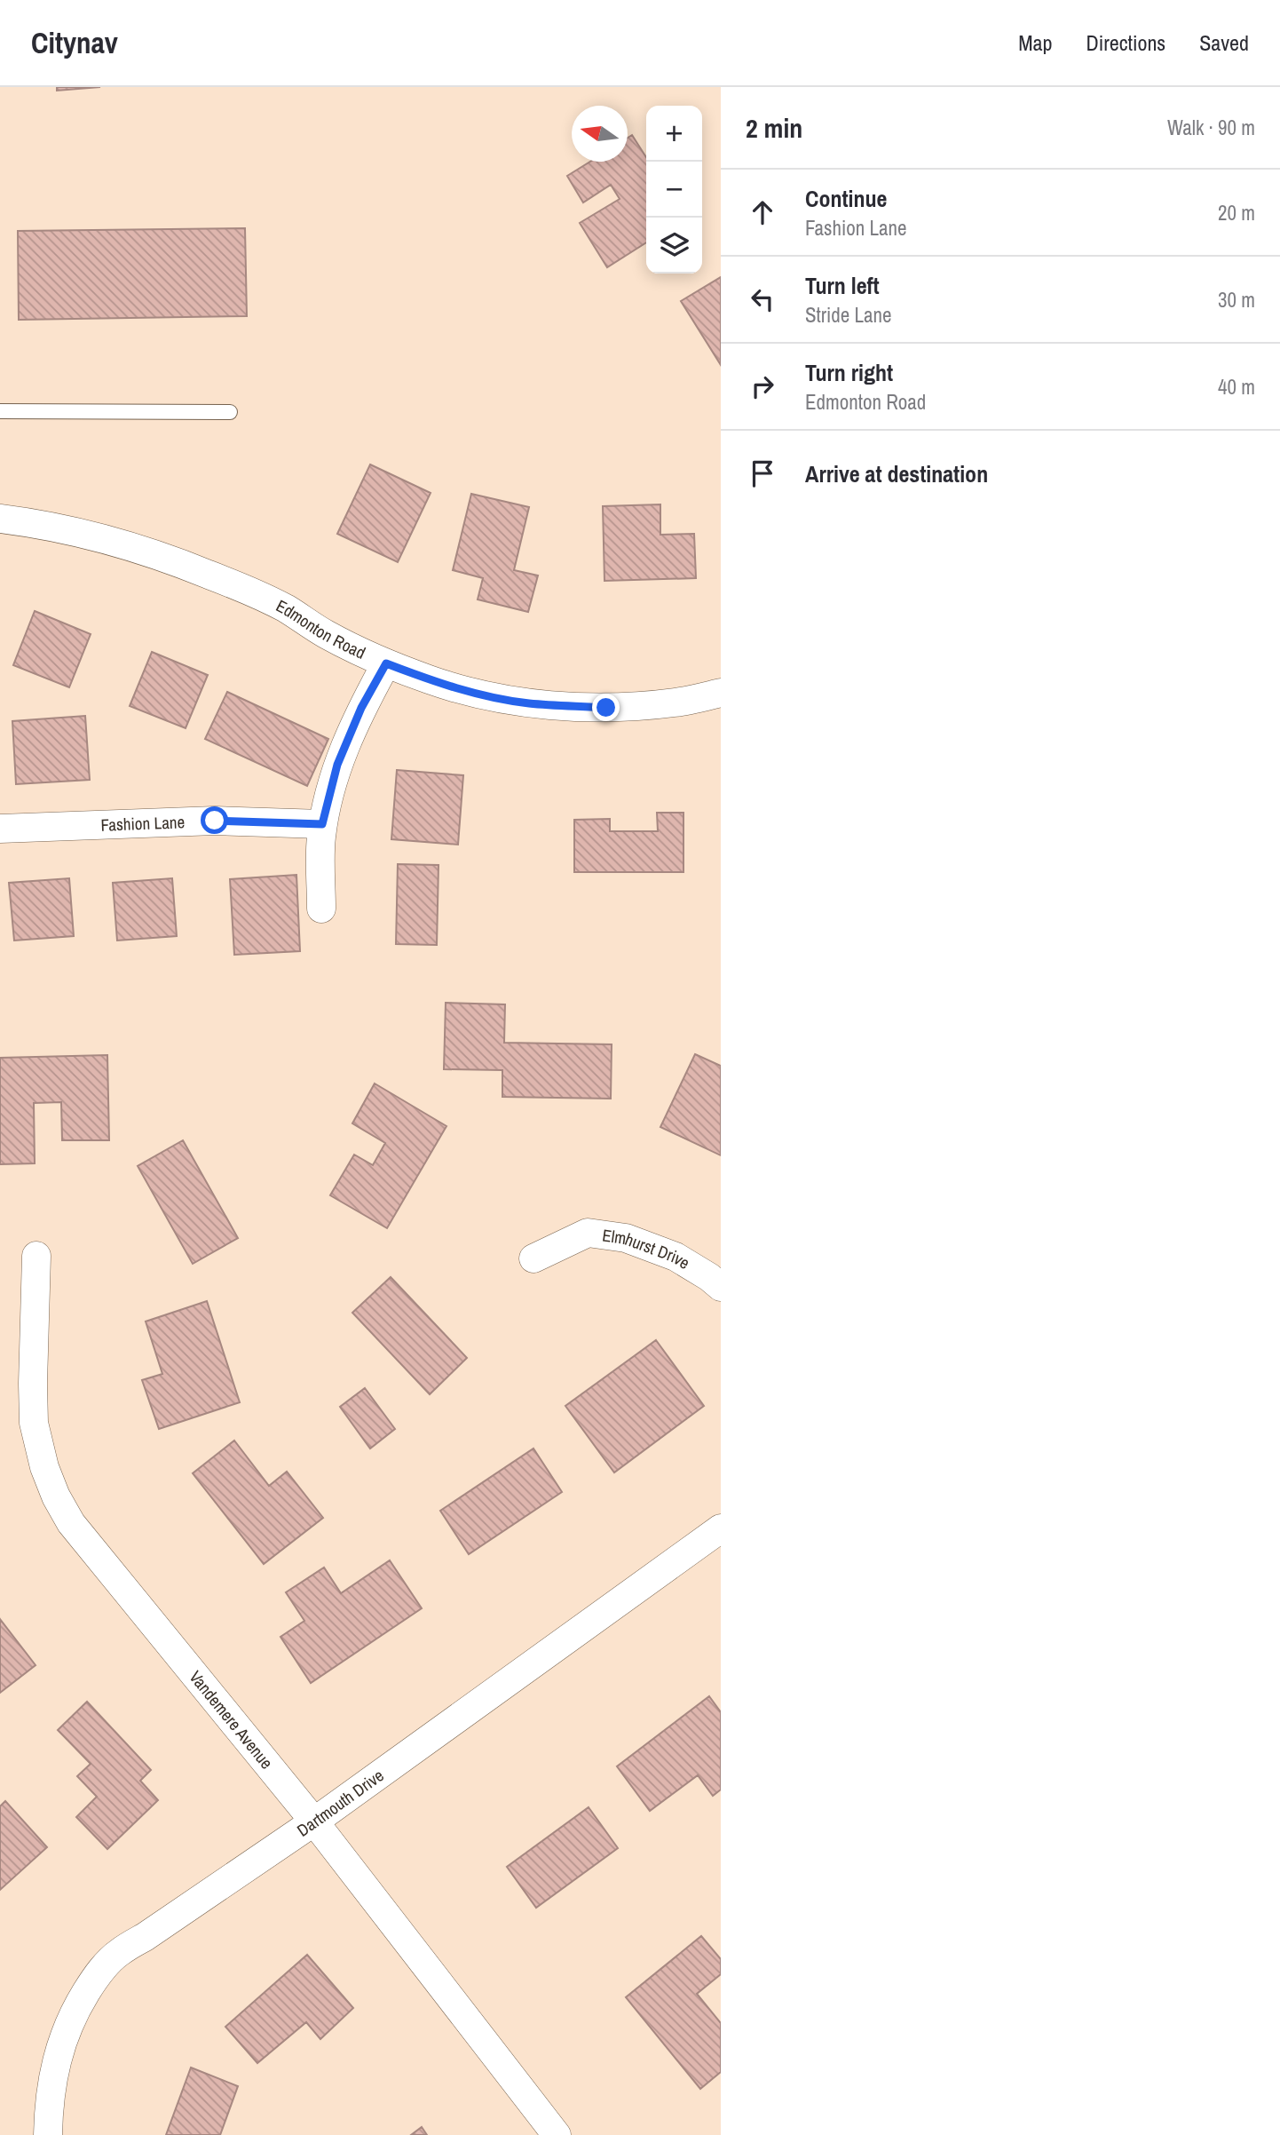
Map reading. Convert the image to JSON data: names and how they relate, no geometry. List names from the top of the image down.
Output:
{
  "streets": {
    "street": [
      "Edmonton Road",
      "Fashion Lane",
      "Elmhurst Drive",
      "Vandemere Avenue",
      "Dartmouth Drive"
    ]
  },
  "crossings": [
    ["Vandemere Avenue", "Dartmouth Drive"]
  ],
  "north": "left",
  "page": {
    "header": "Citynav",
    "nav": ["Map", "Directions", "Saved"],
    "heading": ["2 min", "Walk · 90 m"],
    "map_buttons": ["+", "−"],
    "list": [
      ["Continue", "Fashion Lane", "20 m"],
      ["Turn left", "Stride Lane", "30 m"],
      ["Turn right", "Edmonton Road", "40 m"],
      "Arrive at destination"
    ]
  }
}
